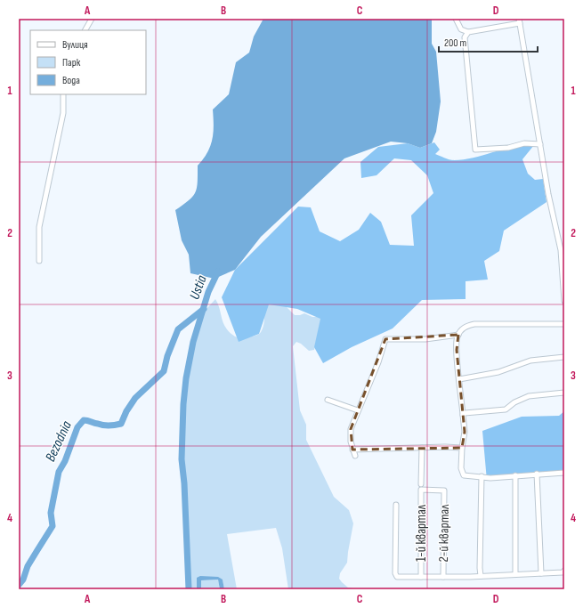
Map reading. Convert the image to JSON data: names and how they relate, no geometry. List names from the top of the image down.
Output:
{
  "streets": {
    "street": ["1-й квартал", "2-й квартал"]
  },
  "crossings": [
    ["1-й квартал", "2-й квартал"]
  ],
  "water": ["Ustia", "Bezodnia"],
  "legend": ["Вулиця", "Парк", "Вода"],
  "scale_bar": "200 m",
  "grid": {
    "columns": [
      "A",
      "B",
      "C",
      "D"
    ],
    "rows": [
      "1",
      "2",
      "3",
      "4"
    ]
  }
}
